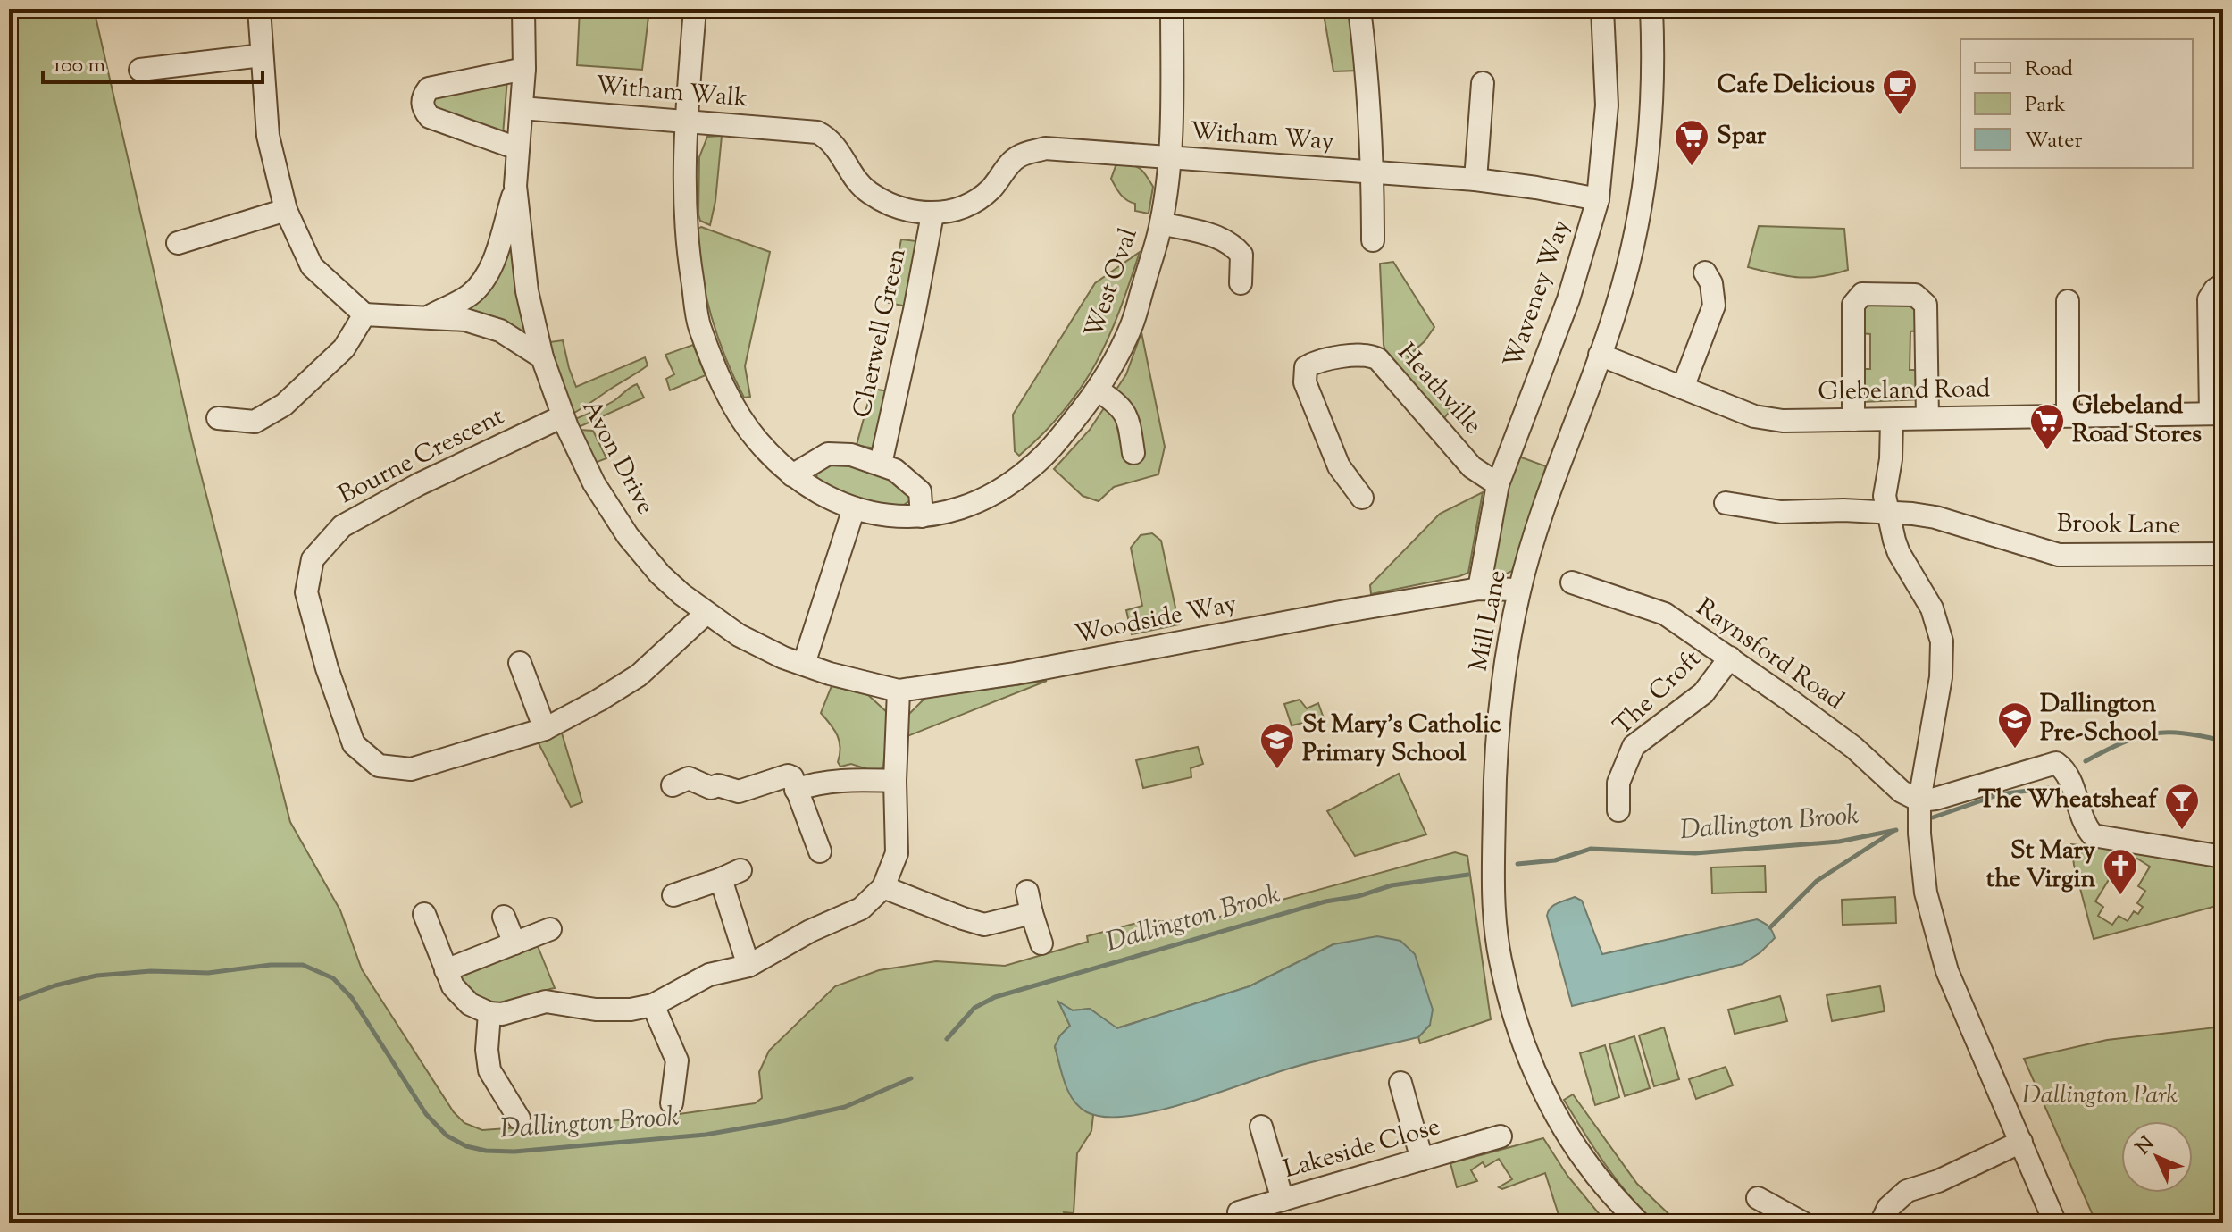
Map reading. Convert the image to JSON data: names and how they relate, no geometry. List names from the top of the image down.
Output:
{
  "streets": {
    "street": [
      "Witham Walk",
      "Witham Way",
      "West Oval",
      "Waveney Way",
      "Cherwell Green",
      "Heathville",
      "Glebeland Road",
      "Bourne Crescent",
      "Avon Drive",
      "Brook Lane",
      "Woodside Way",
      "Mill Lane",
      "Raynsford Road",
      "The Croft",
      "Lakeside Close"
    ]
  },
  "crossings": [
    ["Witham Walk", "Witham Way"],
    ["Witham Walk", "West Oval"],
    ["Witham Walk", "Cherwell Green"],
    ["Witham Walk", "Avon Drive"],
    ["Witham Way", "West Oval"],
    ["Witham Way", "Waveney Way"],
    ["Witham Way", "Cherwell Green"],
    ["Waveney Way", "Heathville"],
    ["Waveney Way", "Woodside Way"],
    ["Glebeland Road", "Mill Lane"],
    ["Bourne Crescent", "Avon Drive"],
    ["Avon Drive", "Woodside Way"],
    ["Woodside Way", "Mill Lane"],
    ["Raynsford Road", "The Croft"]
  ],
  "water": ["Dallington Brook"],
  "parks": ["Dallington Park"],
  "places": {
    "cafe": ["Cafe Delicious"],
    "supermarket": ["Spar", "Glebeland Road Stores"],
    "school or university": ["Dallington Pre-School", "St Mary's Catholic Primary School"],
    "bar": ["The Wheatsheaf"],
    "church": ["St Mary the Virgin"]
  },
  "legend": ["Road", "Park", "Water"],
  "scale_bar": "100 m",
  "north": "top left"
}
